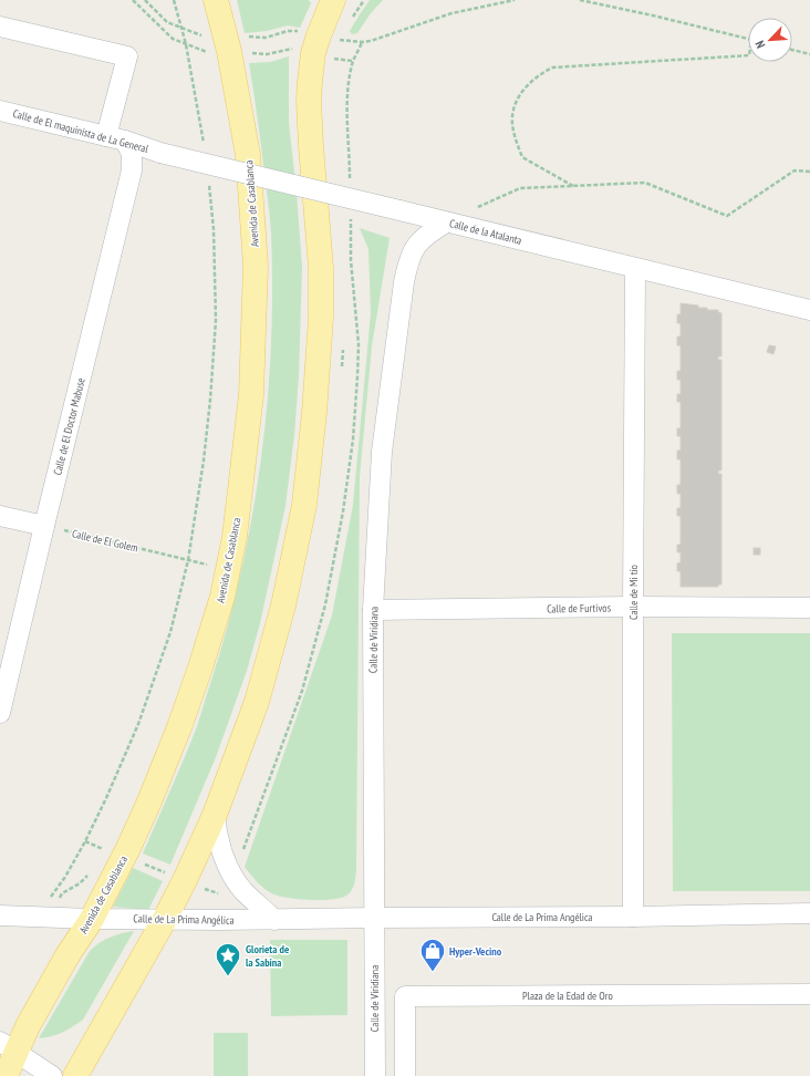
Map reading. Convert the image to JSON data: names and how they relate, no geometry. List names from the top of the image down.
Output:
{
  "streets": {
    "main road": ["Avenida de Casablanca"],
    "street": [
      "Calle de El maquinista de La General",
      "Calle de la Atalanta",
      "Calle de El Doctor Mabuse",
      "Calle de Mi tío",
      "Calle de Furtivos",
      "Calle de Viridiana",
      "Calle de La Prima Angélica",
      "Plaza de la Edad de Oro"
    ],
    "path": ["Calle de El Golem"]
  },
  "crossings": [
    ["Calle de El maquinista de La General", "Calle de la Atalanta"],
    ["Calle de El maquinista de La General", "Calle de El Doctor Mabuse"],
    ["Avenida de Casablanca", "Calle de La Prima Angélica"],
    ["Calle de la Atalanta", "Calle de Mi tío"],
    ["Calle de la Atalanta", "Calle de Viridiana"],
    ["Calle de El Doctor Mabuse", "Calle de El Golem"],
    ["Calle de Mi tío", "Calle de Furtivos"],
    ["Calle de Mi tío", "Calle de La Prima Angélica"],
    ["Calle de Furtivos", "Calle de Viridiana"],
    ["Calle de Viridiana", "Calle de La Prima Angélica"]
  ],
  "places": {
    "shop": ["Hyper-Vecino"],
    "place": ["Glorieta de la Sabina"]
  },
  "north": "bottom left"
}
